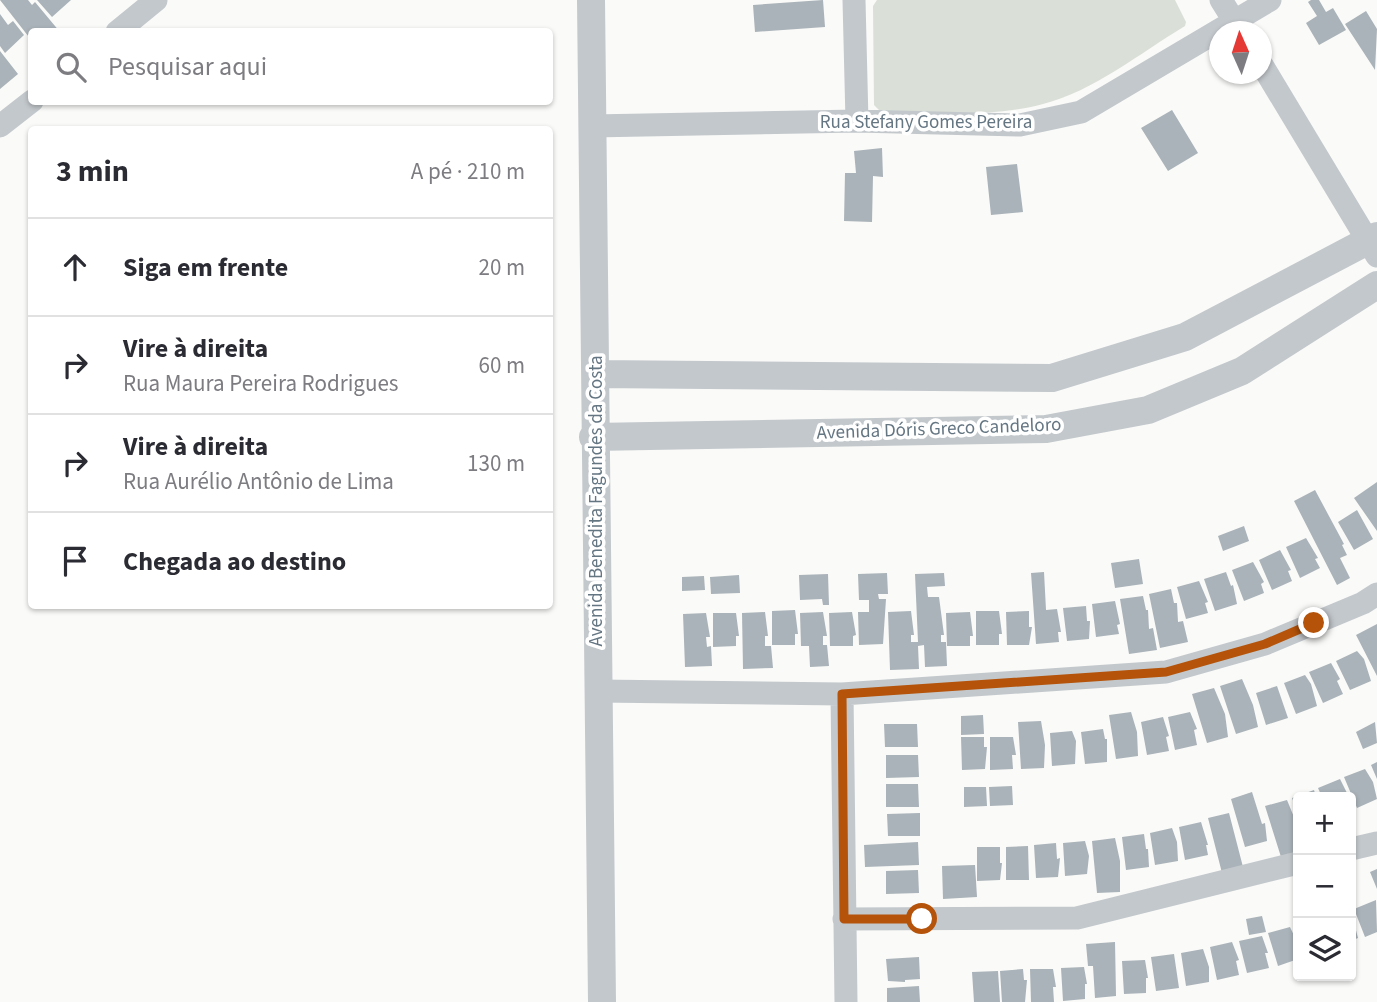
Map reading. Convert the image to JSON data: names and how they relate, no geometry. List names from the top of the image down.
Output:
{
  "streets": {
    "street": ["Rua Stefany Gomes Pereira", "Avenida Dóris Greco Candeloro", "Avenida Benedita Fagundes da Costa"]
  },
  "crossings": [
    ["Rua Stefany Gomes Pereira", "Avenida Benedita Fagundes da Costa"],
    ["Avenida Dóris Greco Candeloro", "Avenida Benedita Fagundes da Costa"]
  ],
  "north": "top",
  "page": {
    "search": "Pesquisar aqui",
    "heading": ["3 min", "A pé · 210 m"],
    "list": [
      ["Siga em frente", "20 m"],
      ["Vire à direita", "Rua Maura Pereira Rodrigues", "60 m"],
      ["Vire à direita", "Rua Aurélio Antônio de Lima", "130 m"],
      "Chegada ao destino"
    ],
    "map_buttons": ["+", "−"]
  }
}
